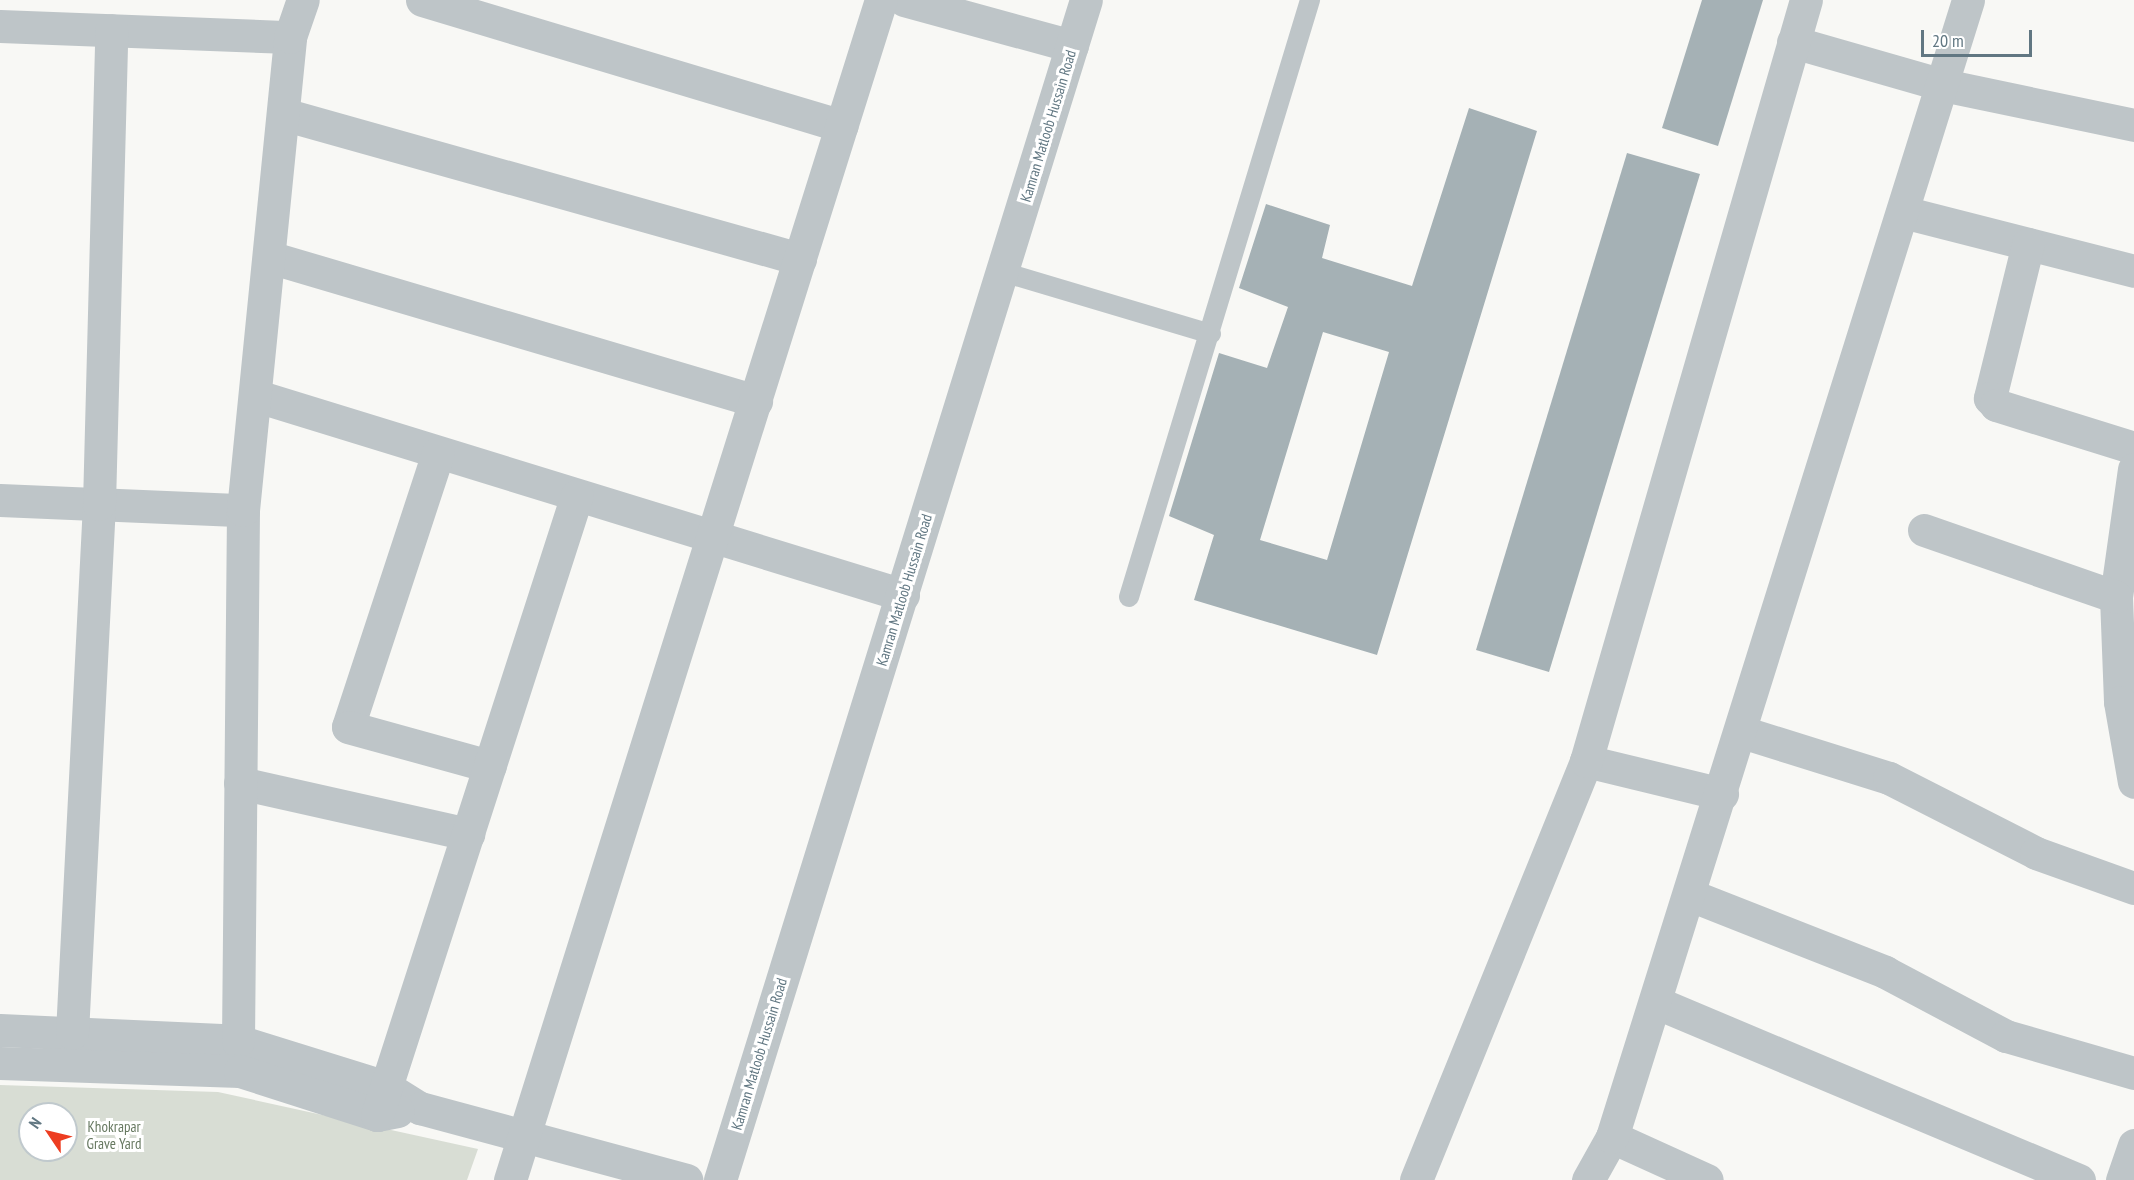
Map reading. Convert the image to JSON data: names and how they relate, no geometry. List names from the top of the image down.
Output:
{
  "streets": {
    "street": ["Kamran Matloob Hussain Road"]
  },
  "parks": ["Khokrapar Grave Yard"],
  "scale_bar": "20 m",
  "north": "top left"
}
